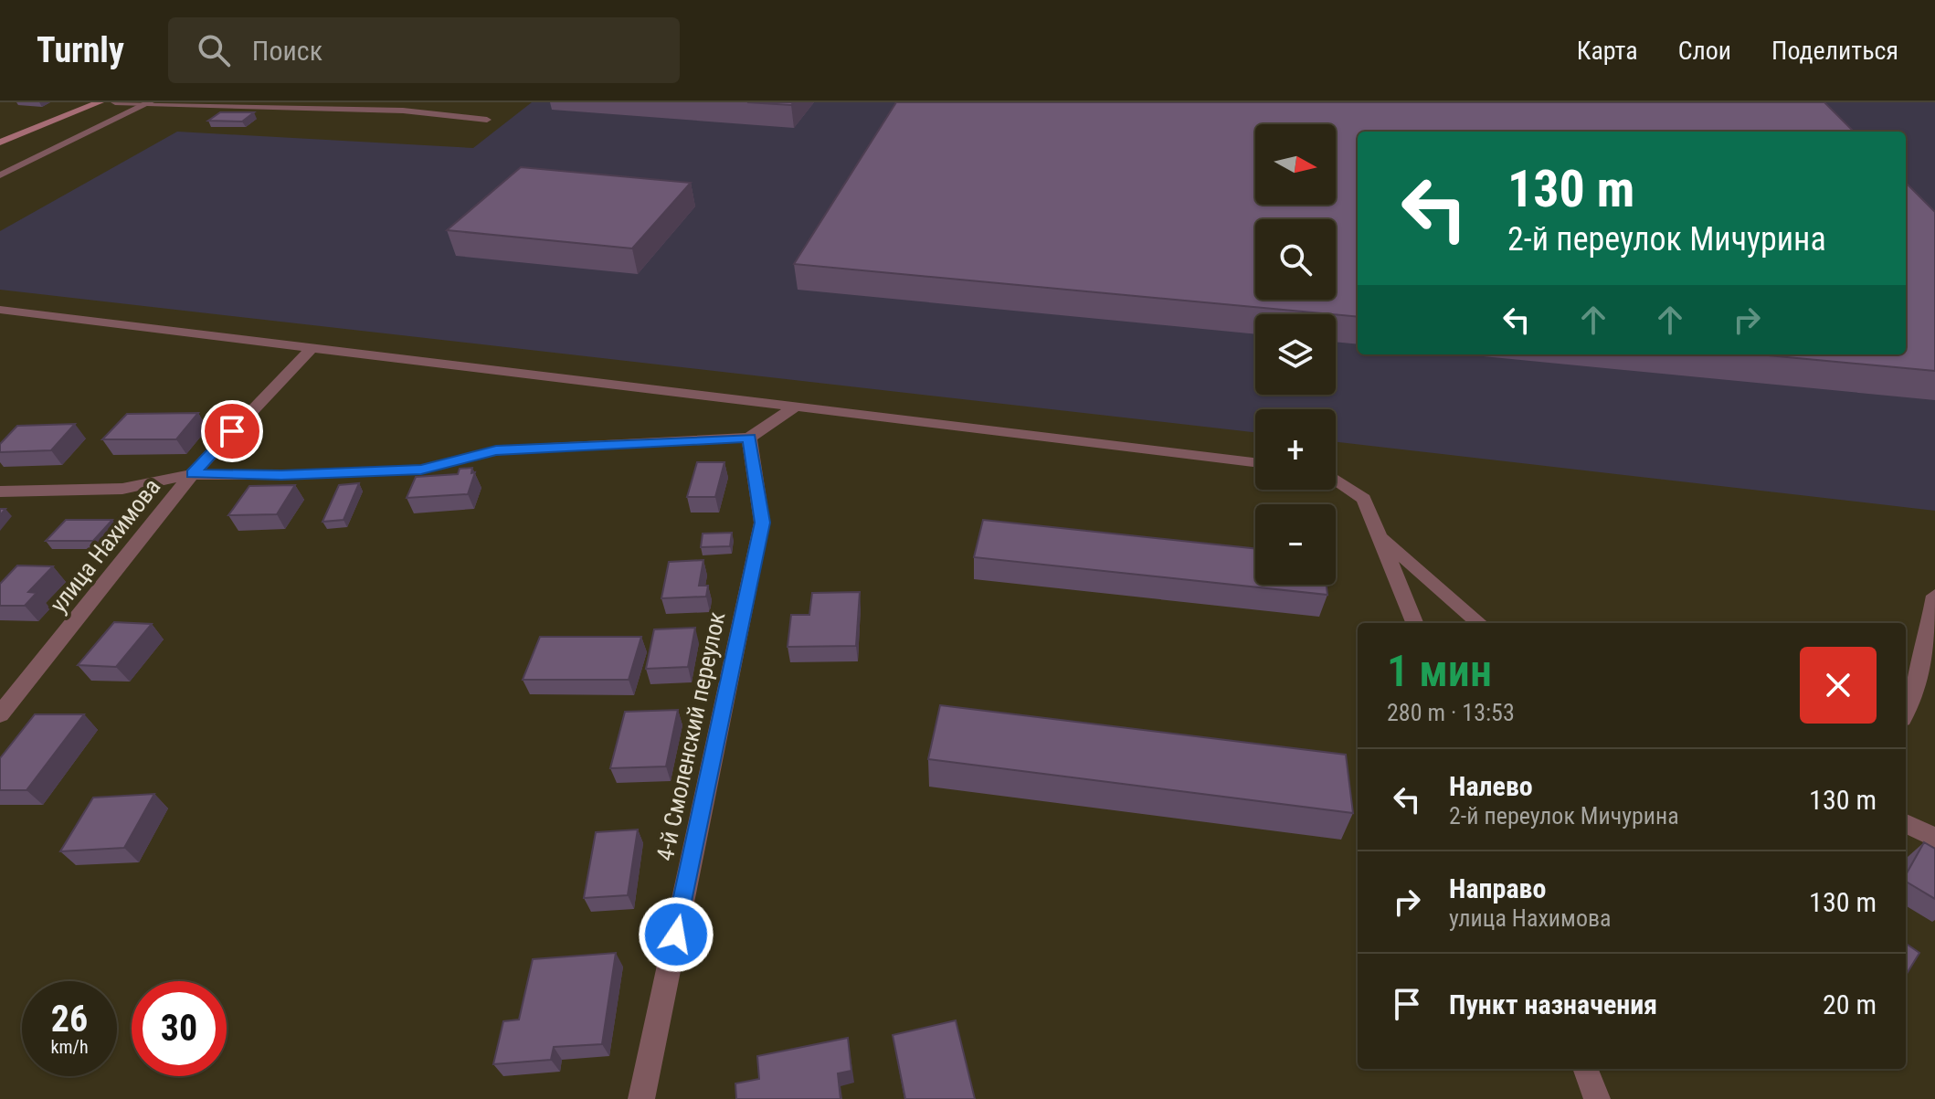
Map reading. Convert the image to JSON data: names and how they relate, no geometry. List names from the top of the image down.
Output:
{
  "streets": {
    "street": ["улица Нахимова", "4-й Смоленский переулок"]
  },
  "north": "right",
  "page": {
    "header": "Turnly",
    "search": "Поиск",
    "nav": ["Карта", "Слои", "Поделиться"],
    "map_buttons": ["+", "−"],
    "turn": ["130 m", "2-й переулок Мичурина"],
    "heading": ["1 мин", "280 m · 13:53"],
    "list": [
      {
        "name": "Налево",
        "note": "2-й переулок Мичурина",
        "value": "130 m"
      },
      {
        "name": "Направо",
        "note": "улица Нахимова",
        "value": "130 m"
      },
      {
        "name": "Пункт назначения",
        "value": "20 m"
      }
    ],
    "speed": "26 km/h",
    "limit": "30"
  }
}
